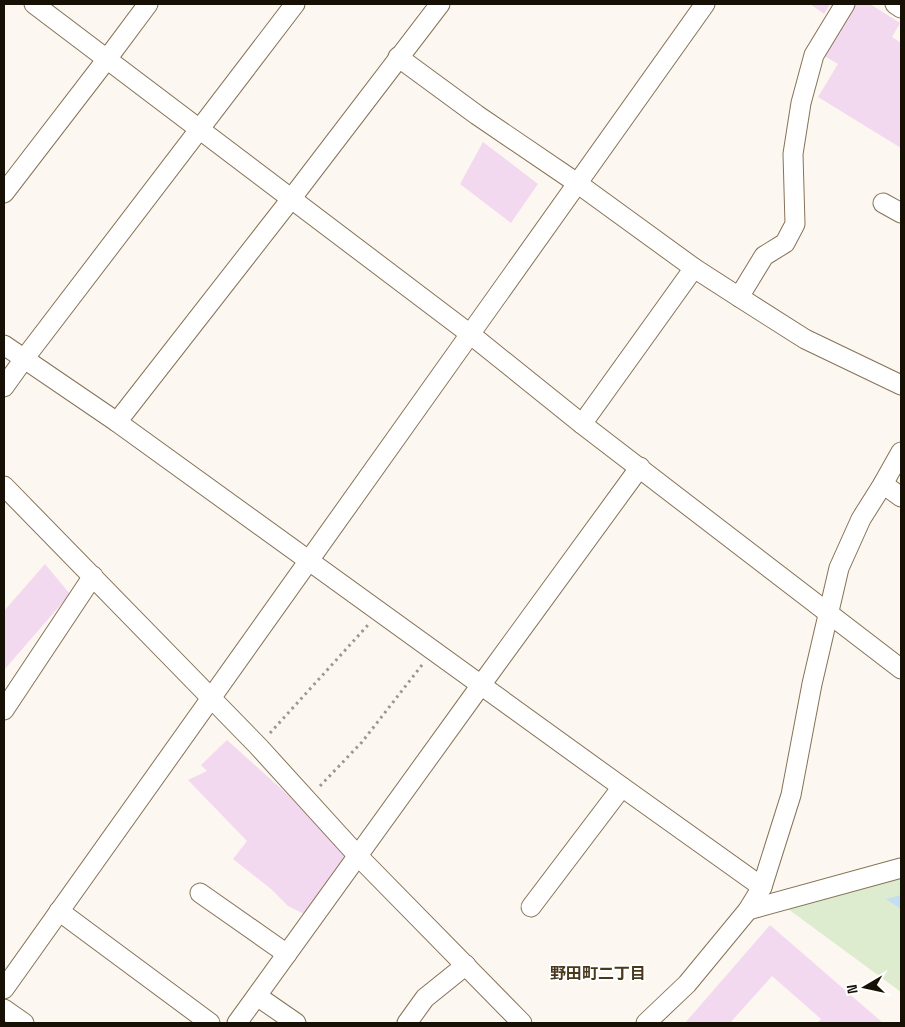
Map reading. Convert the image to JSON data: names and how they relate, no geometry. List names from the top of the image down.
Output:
{
  "districts": ["野田町二丁目"],
  "north": "left"
}
